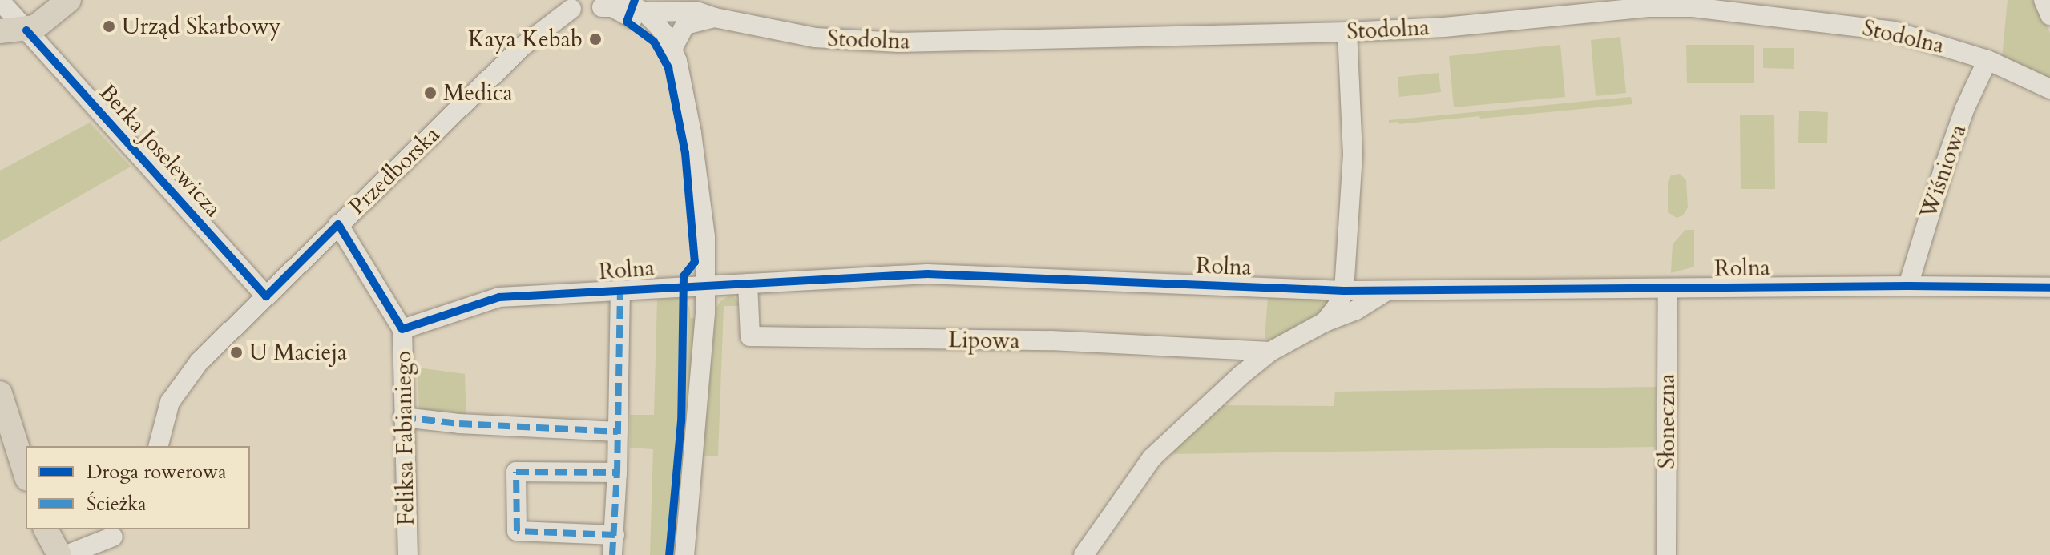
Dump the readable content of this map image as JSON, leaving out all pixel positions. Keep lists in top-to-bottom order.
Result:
{
  "streets": {
    "street": [
      "Stodolna",
      "Berka Joselewicza",
      "Przedborska",
      "Wiśniowa",
      "Rolna",
      "Lipowa",
      "Słoneczna",
      "Feliksa Fabianiego"
    ]
  },
  "crossings": [
    ["Stodolna", "Wiśniowa"],
    ["Berka Joselewicza", "Przedborska"],
    ["Przedborska", "Feliksa Fabianiego"],
    ["Wiśniowa", "Rolna"],
    ["Rolna", "Lipowa"],
    ["Rolna", "Słoneczna"],
    ["Rolna", "Feliksa Fabianiego"]
  ],
  "places": [
    "Urząd Skarbowy",
    "Kaya Kebab",
    "Medica",
    "U Macieja"
  ],
  "legend": ["Droga rowerowa", "Ścieżka"]
}
